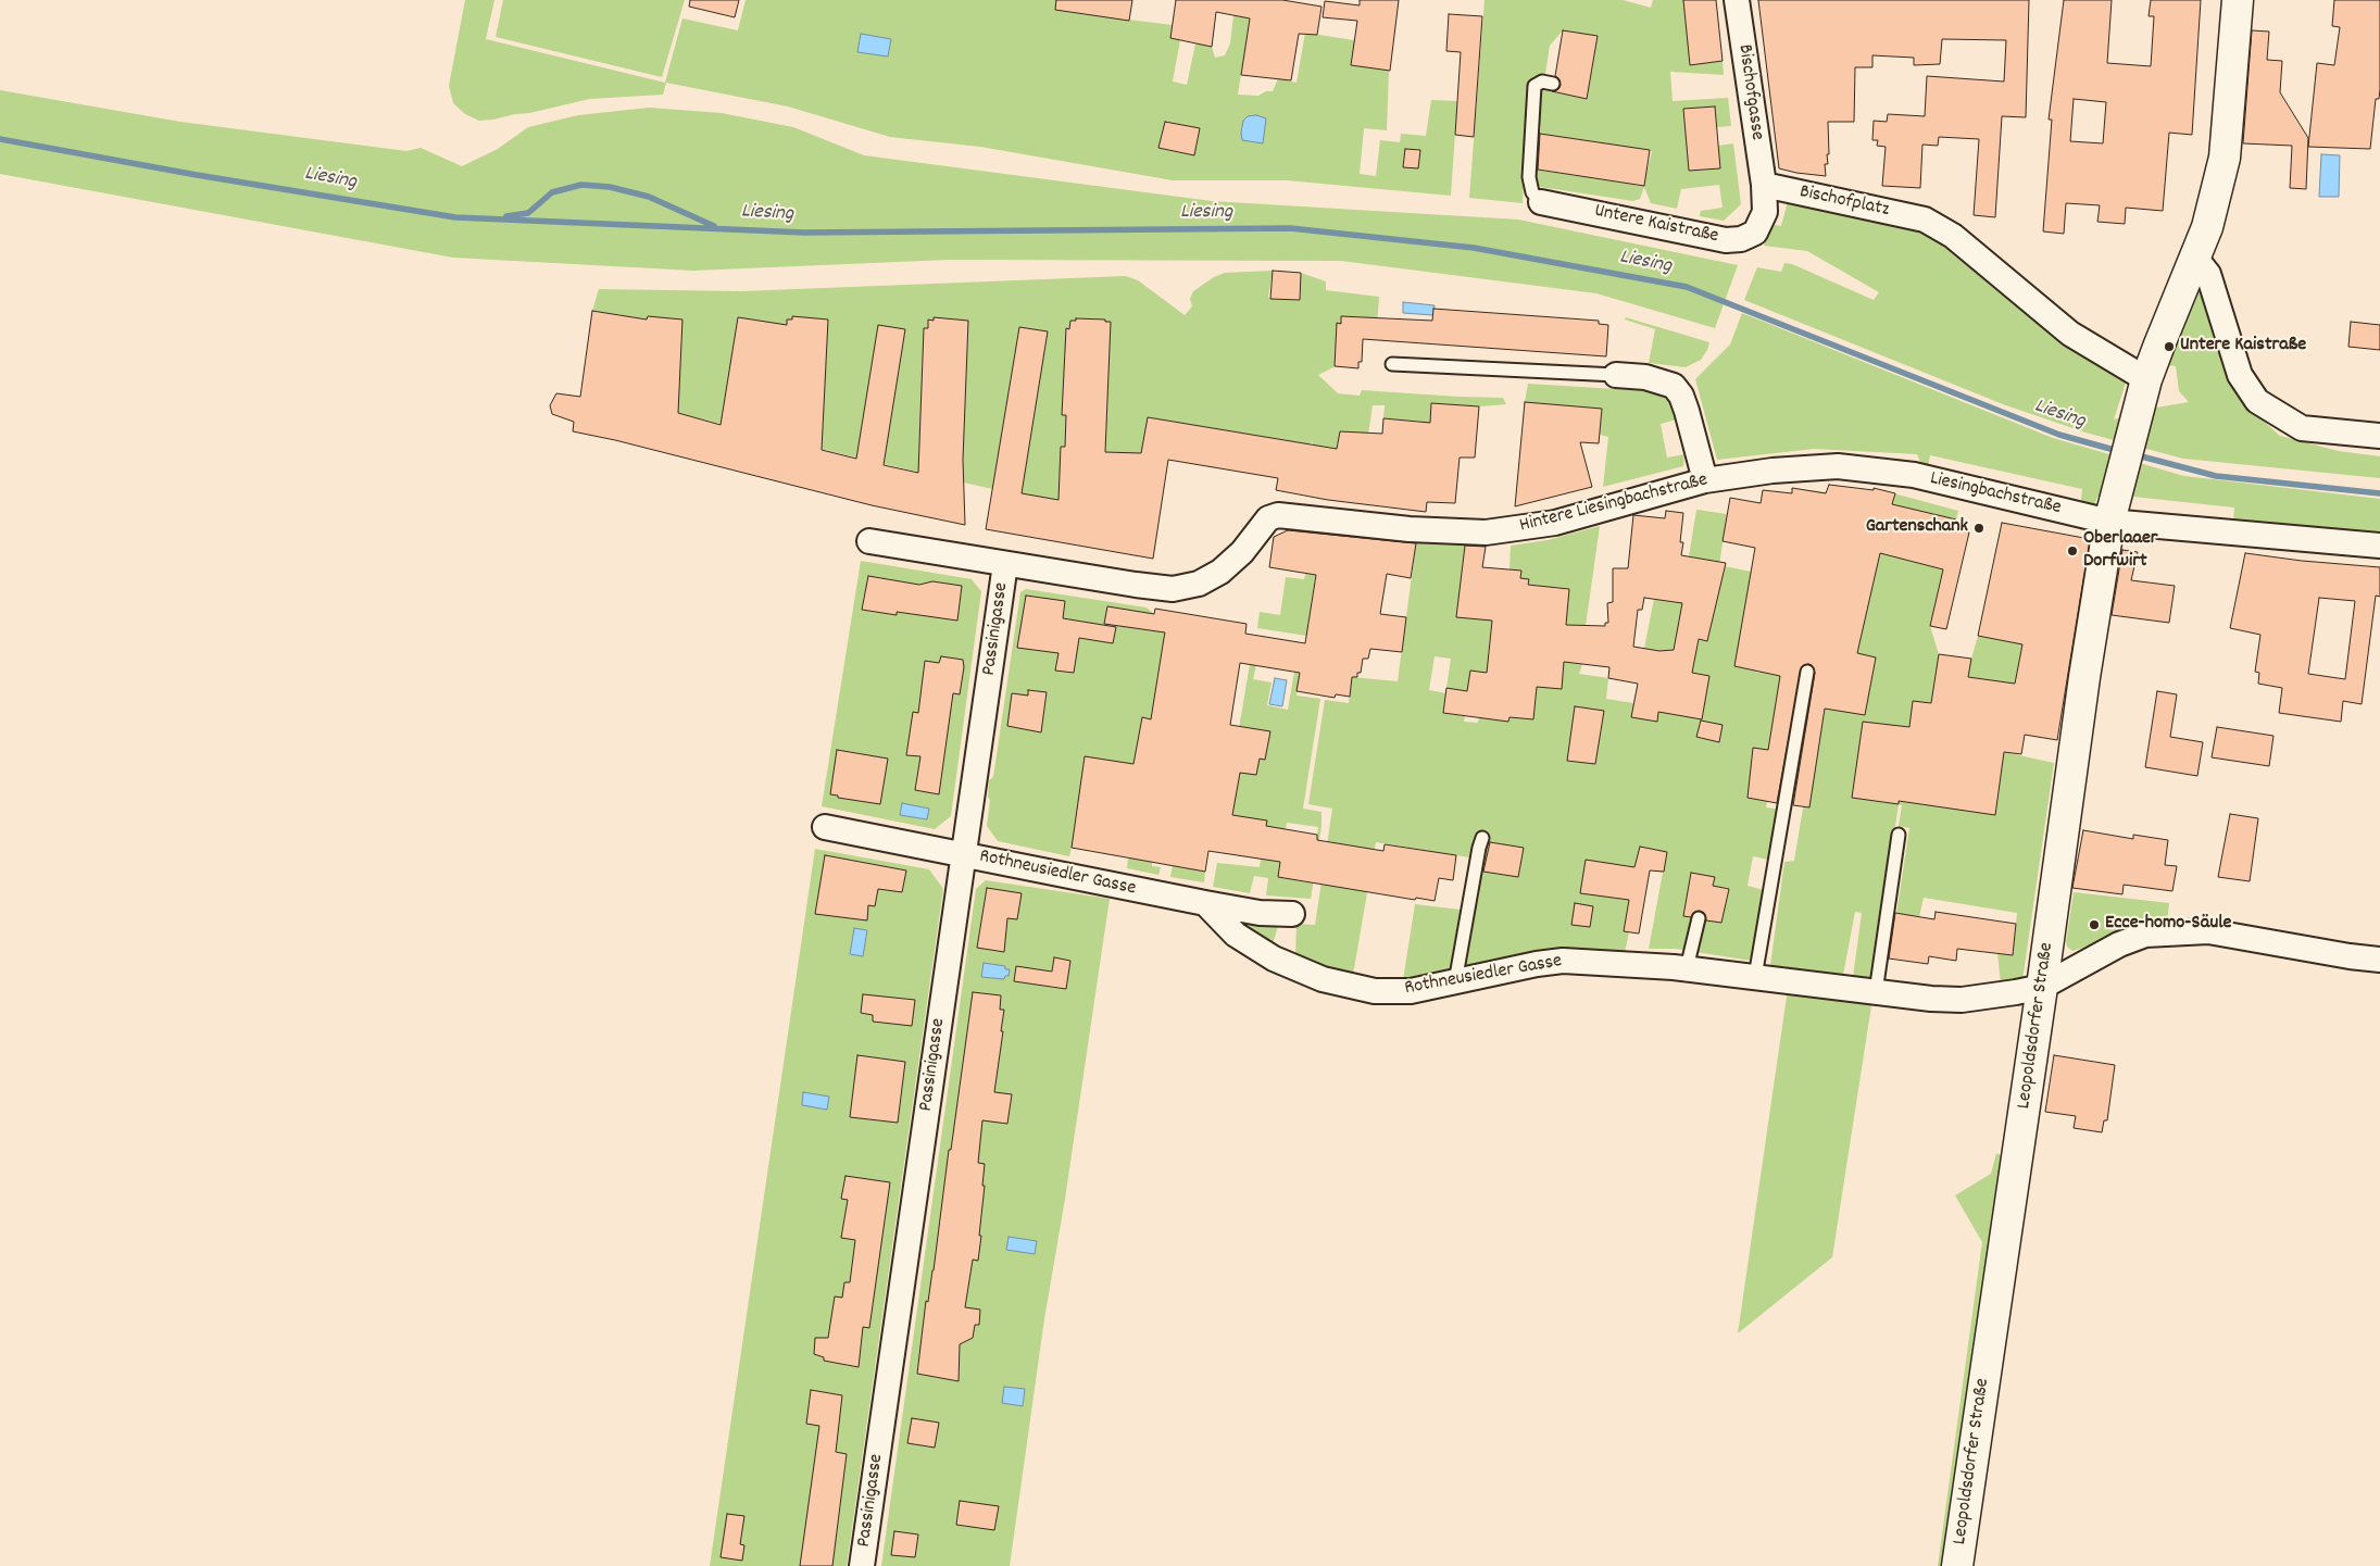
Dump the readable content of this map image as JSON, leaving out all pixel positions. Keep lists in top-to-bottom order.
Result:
{
  "streets": {
    "main road": ["Leopoldsdorfer Straße"],
    "street": [
      "Bischofgasse",
      "Bischofplatz",
      "Untere Kaistraße",
      "Liesingbachstraße",
      "Hintere Liesingbachstraße",
      "Passinigasse",
      "Rothneusiedler Gasse"
    ]
  },
  "crossings": [
    ["Bischofgasse", "Bischofplatz"],
    ["Bischofgasse", "Untere Kaistraße"],
    ["Bischofplatz", "Untere Kaistraße"],
    ["Bischofplatz", "Leopoldsdorfer Straße"],
    ["Liesingbachstraße", "Hintere Liesingbachstraße"],
    ["Liesingbachstraße", "Leopoldsdorfer Straße"],
    ["Hintere Liesingbachstraße", "Passinigasse"],
    ["Passinigasse", "Rothneusiedler Gasse"],
    ["Rothneusiedler Gasse", "Leopoldsdorfer Straße"]
  ],
  "water": ["Liesing"],
  "places": [
    "Untere Kaistraße",
    "Gartenschank",
    "Oberlaaer Dorfwirt",
    "Ecce-homo-Säule"
  ]
}
